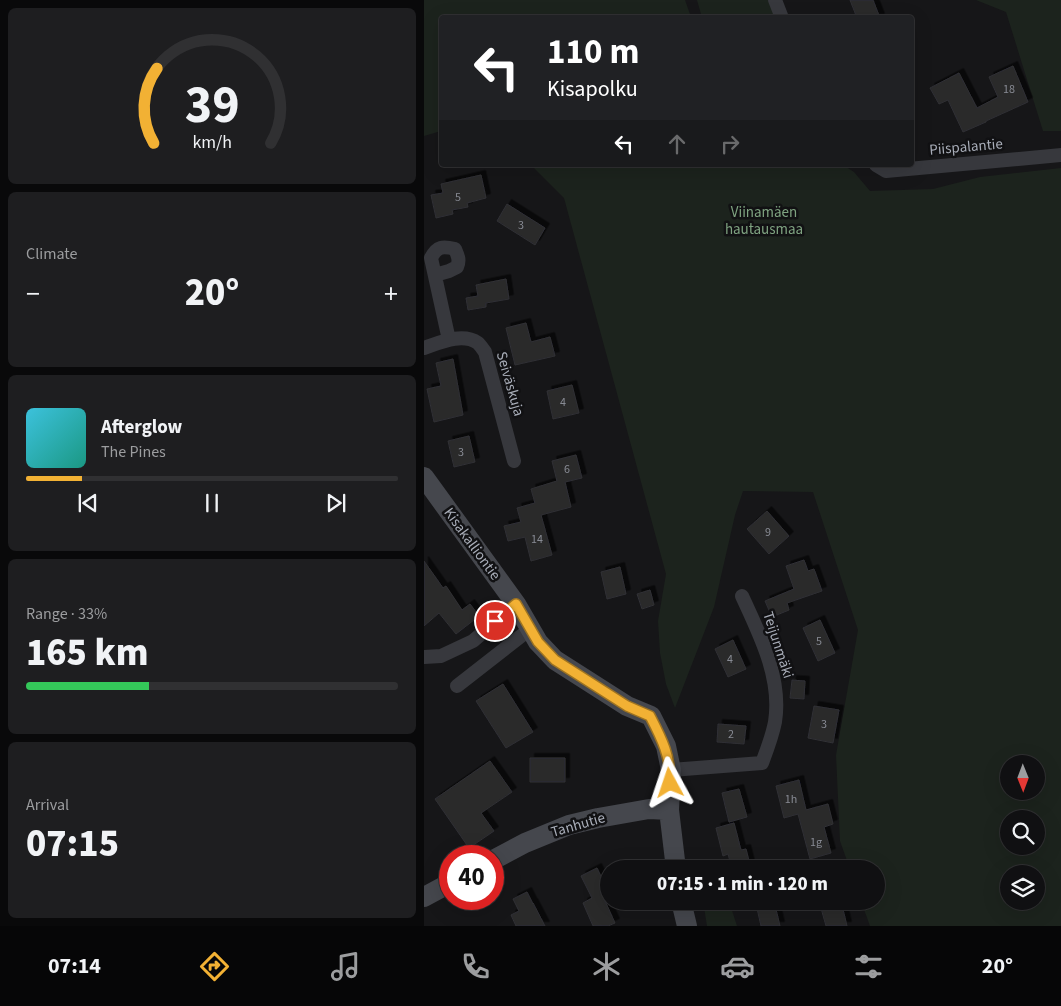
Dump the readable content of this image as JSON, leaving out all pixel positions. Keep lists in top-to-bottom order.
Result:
{
  "streets": {
    "street": [
      "Piispalantie",
      "Seiväskuja",
      "Kisakalliontie",
      "Teijunmäki",
      "Tanhutie"
    ]
  },
  "crossings": [
    ["Kisakalliontie", "Teijunmäki"],
    ["Kisakalliontie", "Tanhutie"]
  ],
  "parks": ["Viinamäen hautausmaa"],
  "house_numbers": [
    "18",
    "5",
    "3",
    "4",
    "3",
    "6",
    "9",
    "14",
    "5",
    "4",
    "3",
    "2",
    "1h",
    "1g"
  ],
  "north": "bottom",
  "page": {
    "turn": ["110 m", "Kisapolku"],
    "tile": [
      "Climate",
      ["Range · 33%", "165 km"],
      ["Arrival", "07:15"]
    ],
    "heat": ["−", "20°", "+"],
    "song": ["Afterglow", "The Pines"],
    "limit": "40",
    "trip": "07:15 · 1 min · 120 m",
    "tabs": ["07:14", "20°"],
    "gauge": ["39", "km/h"]
  }
}
